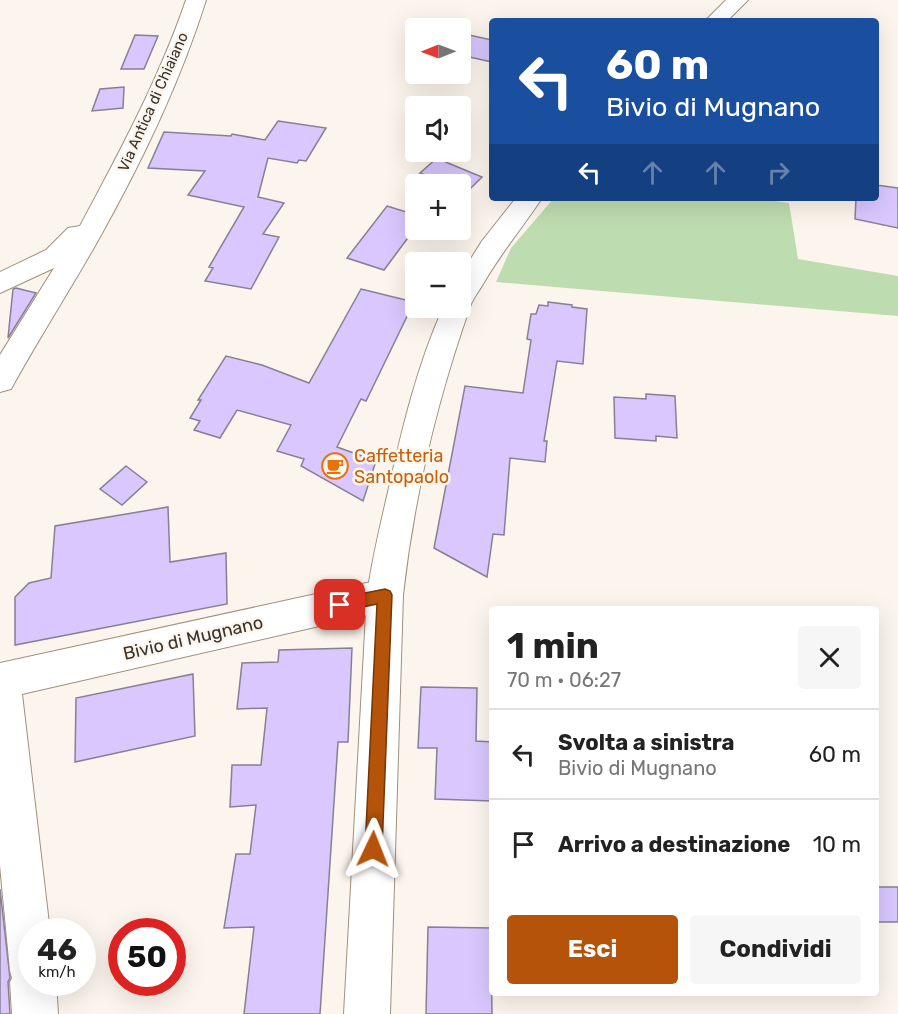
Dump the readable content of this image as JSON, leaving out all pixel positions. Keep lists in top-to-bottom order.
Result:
{
  "streets": {
    "street": ["Via Antica di Chiaiano", "Bivio di Mugnano"]
  },
  "places": {
    "cafe": ["Caffetteria Santopaolo"]
  },
  "north": "left",
  "page": {
    "map_buttons": ["+", "−"],
    "turn": ["60 m", "Bivio di Mugnano"],
    "heading": ["1 min", "70 m · 06:27"],
    "list": [
      {
        "name": "Svolta a sinistra",
        "note": "Bivio di Mugnano",
        "value": "60 m"
      },
      {
        "name": "Arrivo a destinazione",
        "value": "10 m"
      }
    ],
    "buttons": ["Esci", "Condividi"],
    "speed": "46 km/h",
    "limit": "50"
  }
}
